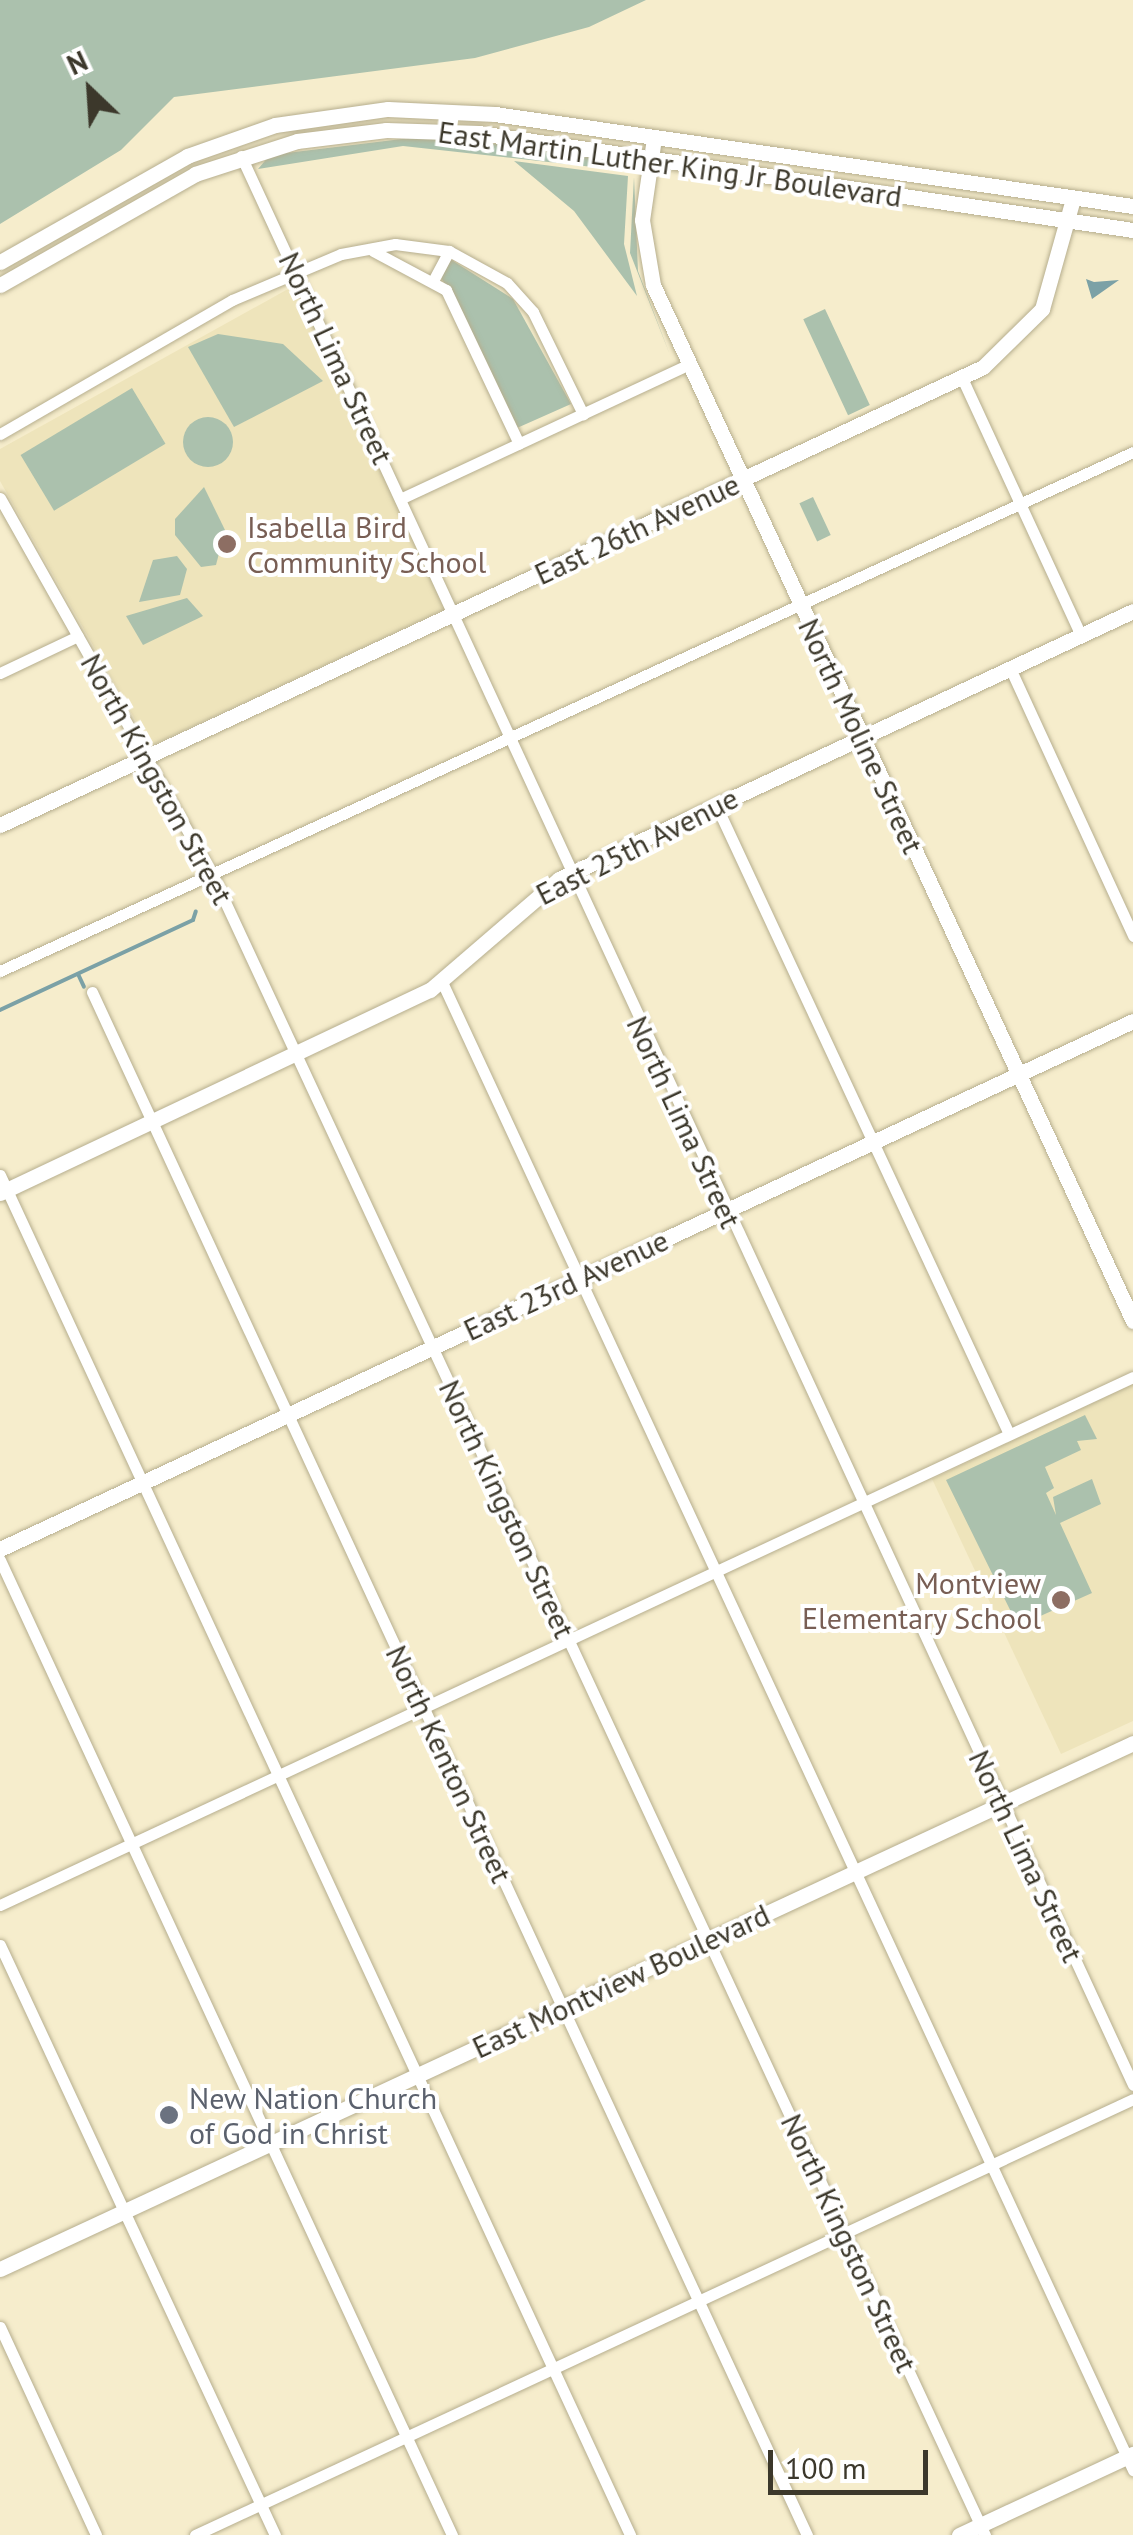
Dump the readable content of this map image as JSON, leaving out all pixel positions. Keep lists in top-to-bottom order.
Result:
{
  "streets": {
    "street": [
      "East Martin Luther King Jr Boulevard",
      "North Lima Street",
      "East 26th Avenue",
      "North Moline Street",
      "North Kingston Street",
      "East 25th Avenue",
      "East 23rd Avenue",
      "North Kenton Street",
      "East Montview Boulevard"
    ]
  },
  "crossings": [
    ["East Martin Luther King Jr Boulevard", "North Lima Street"],
    ["East Martin Luther King Jr Boulevard", "East 26th Avenue"],
    ["East Martin Luther King Jr Boulevard", "North Moline Street"],
    ["North Lima Street", "East 26th Avenue"],
    ["North Lima Street", "East 25th Avenue"],
    ["North Lima Street", "East 23rd Avenue"],
    ["North Lima Street", "East Montview Boulevard"],
    ["East 26th Avenue", "North Moline Street"],
    ["East 26th Avenue", "North Kingston Street"],
    ["North Moline Street", "East 25th Avenue"],
    ["North Moline Street", "East 23rd Avenue"],
    ["North Kingston Street", "East 25th Avenue"],
    ["North Kingston Street", "East 23rd Avenue"],
    ["North Kingston Street", "East Montview Boulevard"],
    ["East 25th Avenue", "North Kenton Street"],
    ["East 23rd Avenue", "North Kenton Street"],
    ["North Kenton Street", "East Montview Boulevard"]
  ],
  "places": ["Isabella Bird Community School", "Montview Elementary School", "New Nation Church of God in Christ"],
  "scale_bar": "100 m",
  "north": "top left"
}
